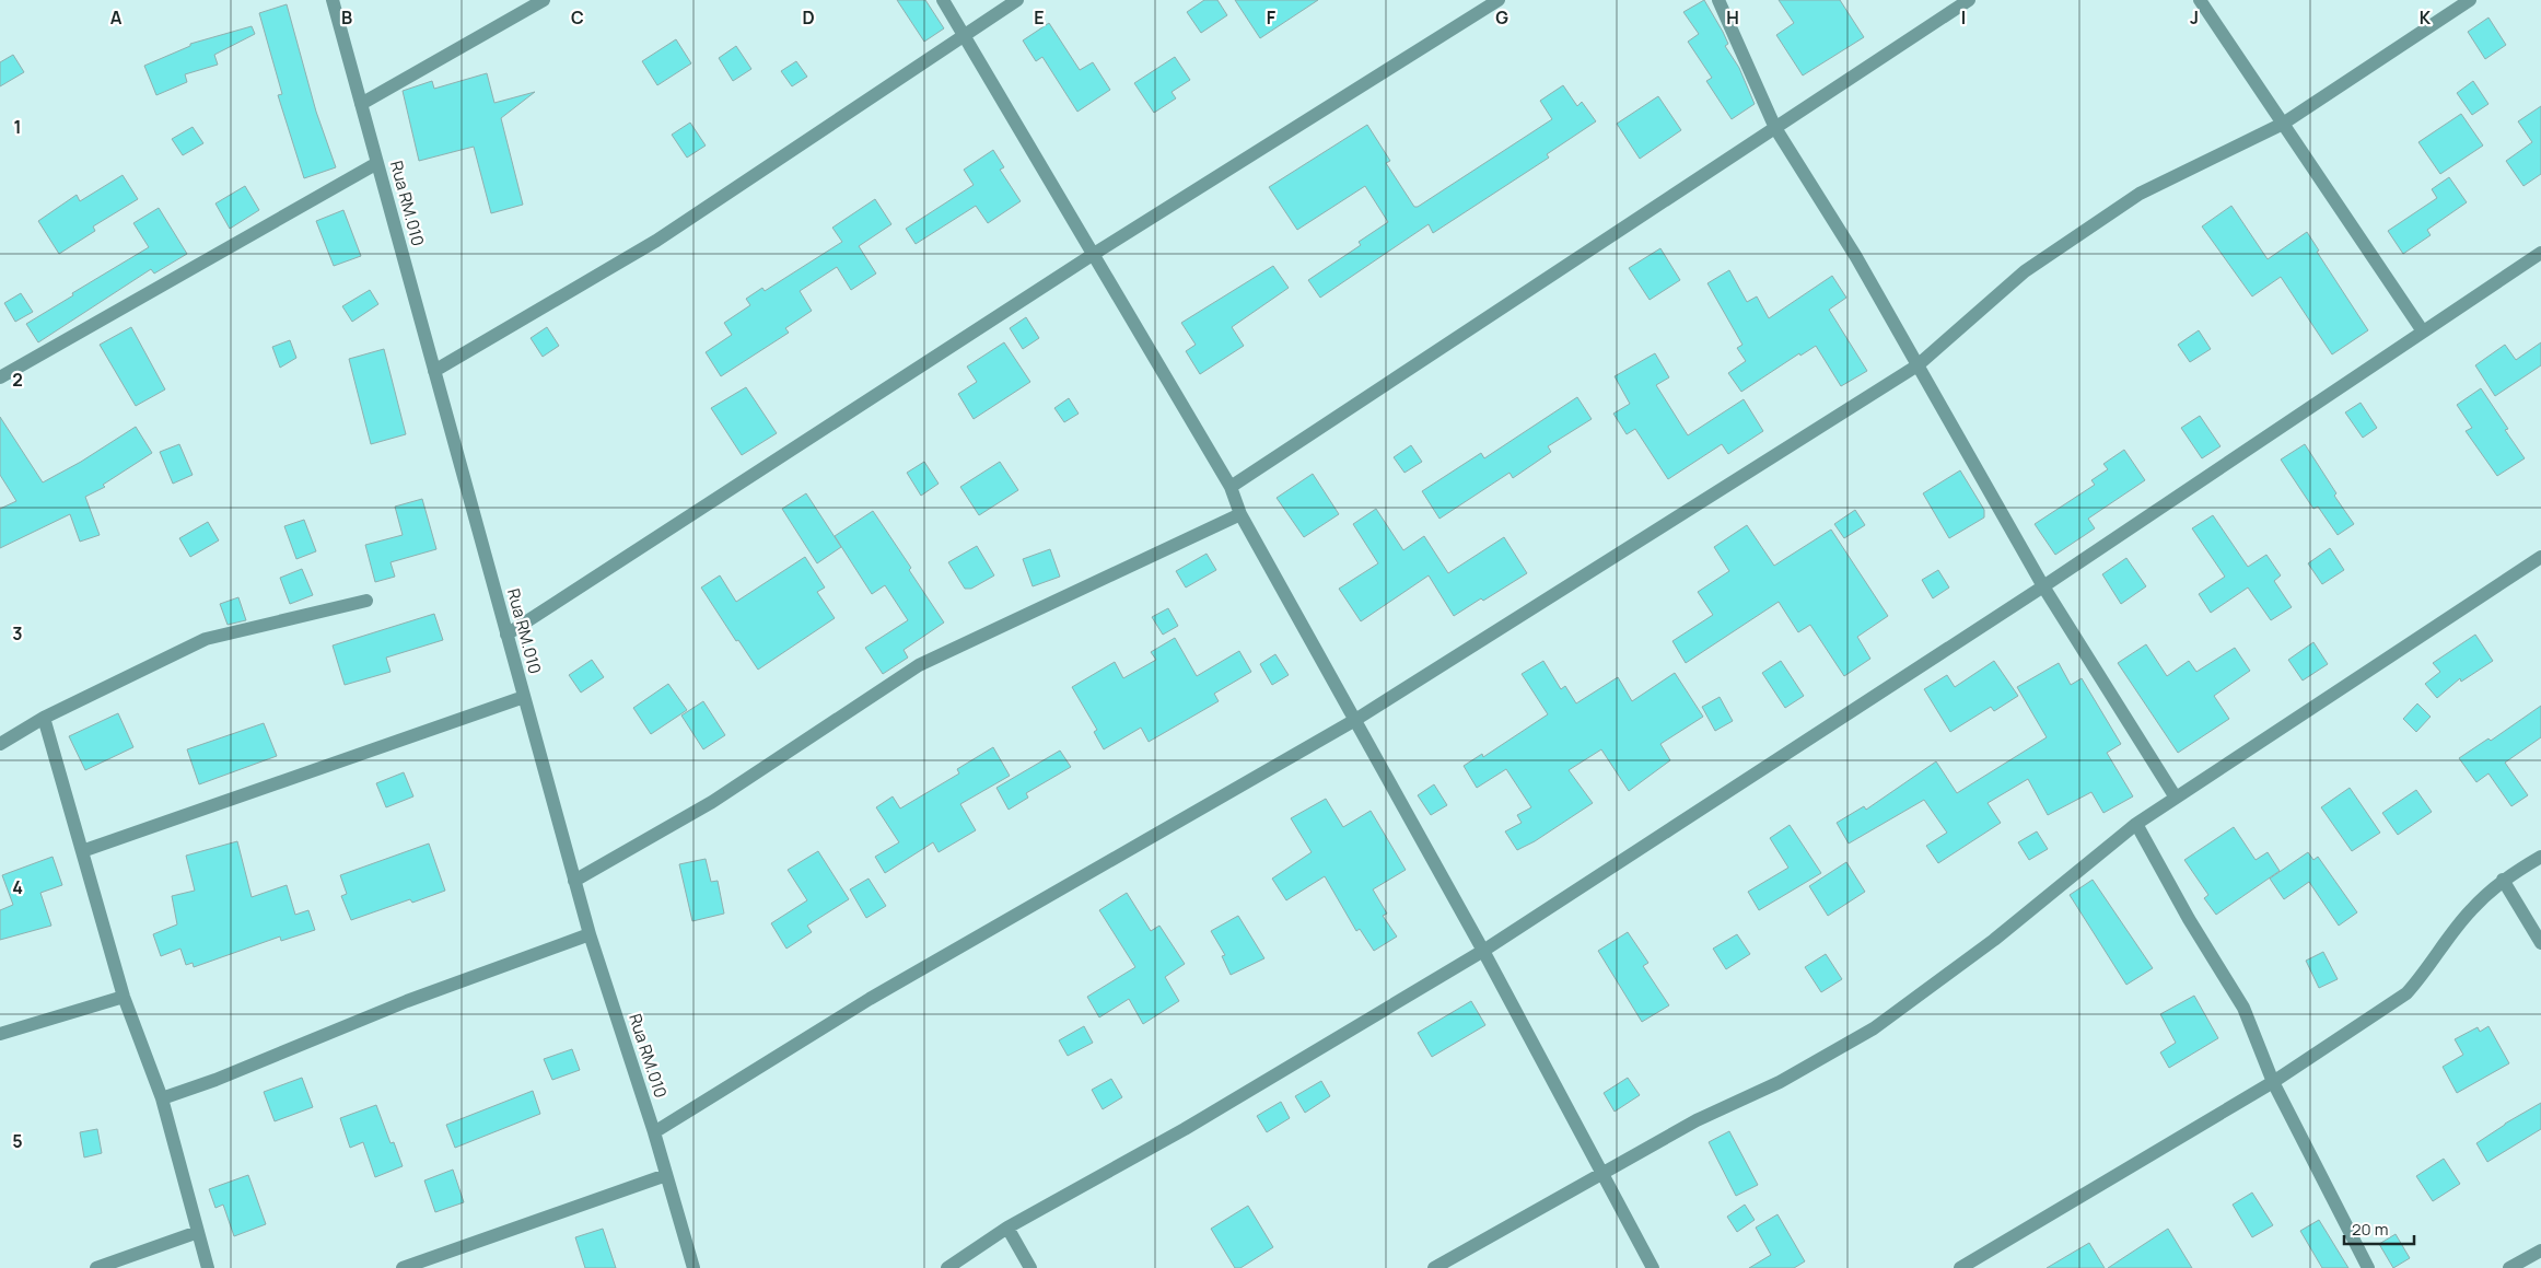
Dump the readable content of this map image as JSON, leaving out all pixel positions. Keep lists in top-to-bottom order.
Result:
{
  "streets": {
    "street": ["Rua RM.010"]
  },
  "scale_bar": "20 m",
  "grid": {
    "columns": [
      "A",
      "B",
      "C",
      "D",
      "E",
      "F",
      "G",
      "H",
      "I",
      "J",
      "K"
    ],
    "rows": [
      "1",
      "2",
      "3",
      "4",
      "5"
    ]
  }
}
